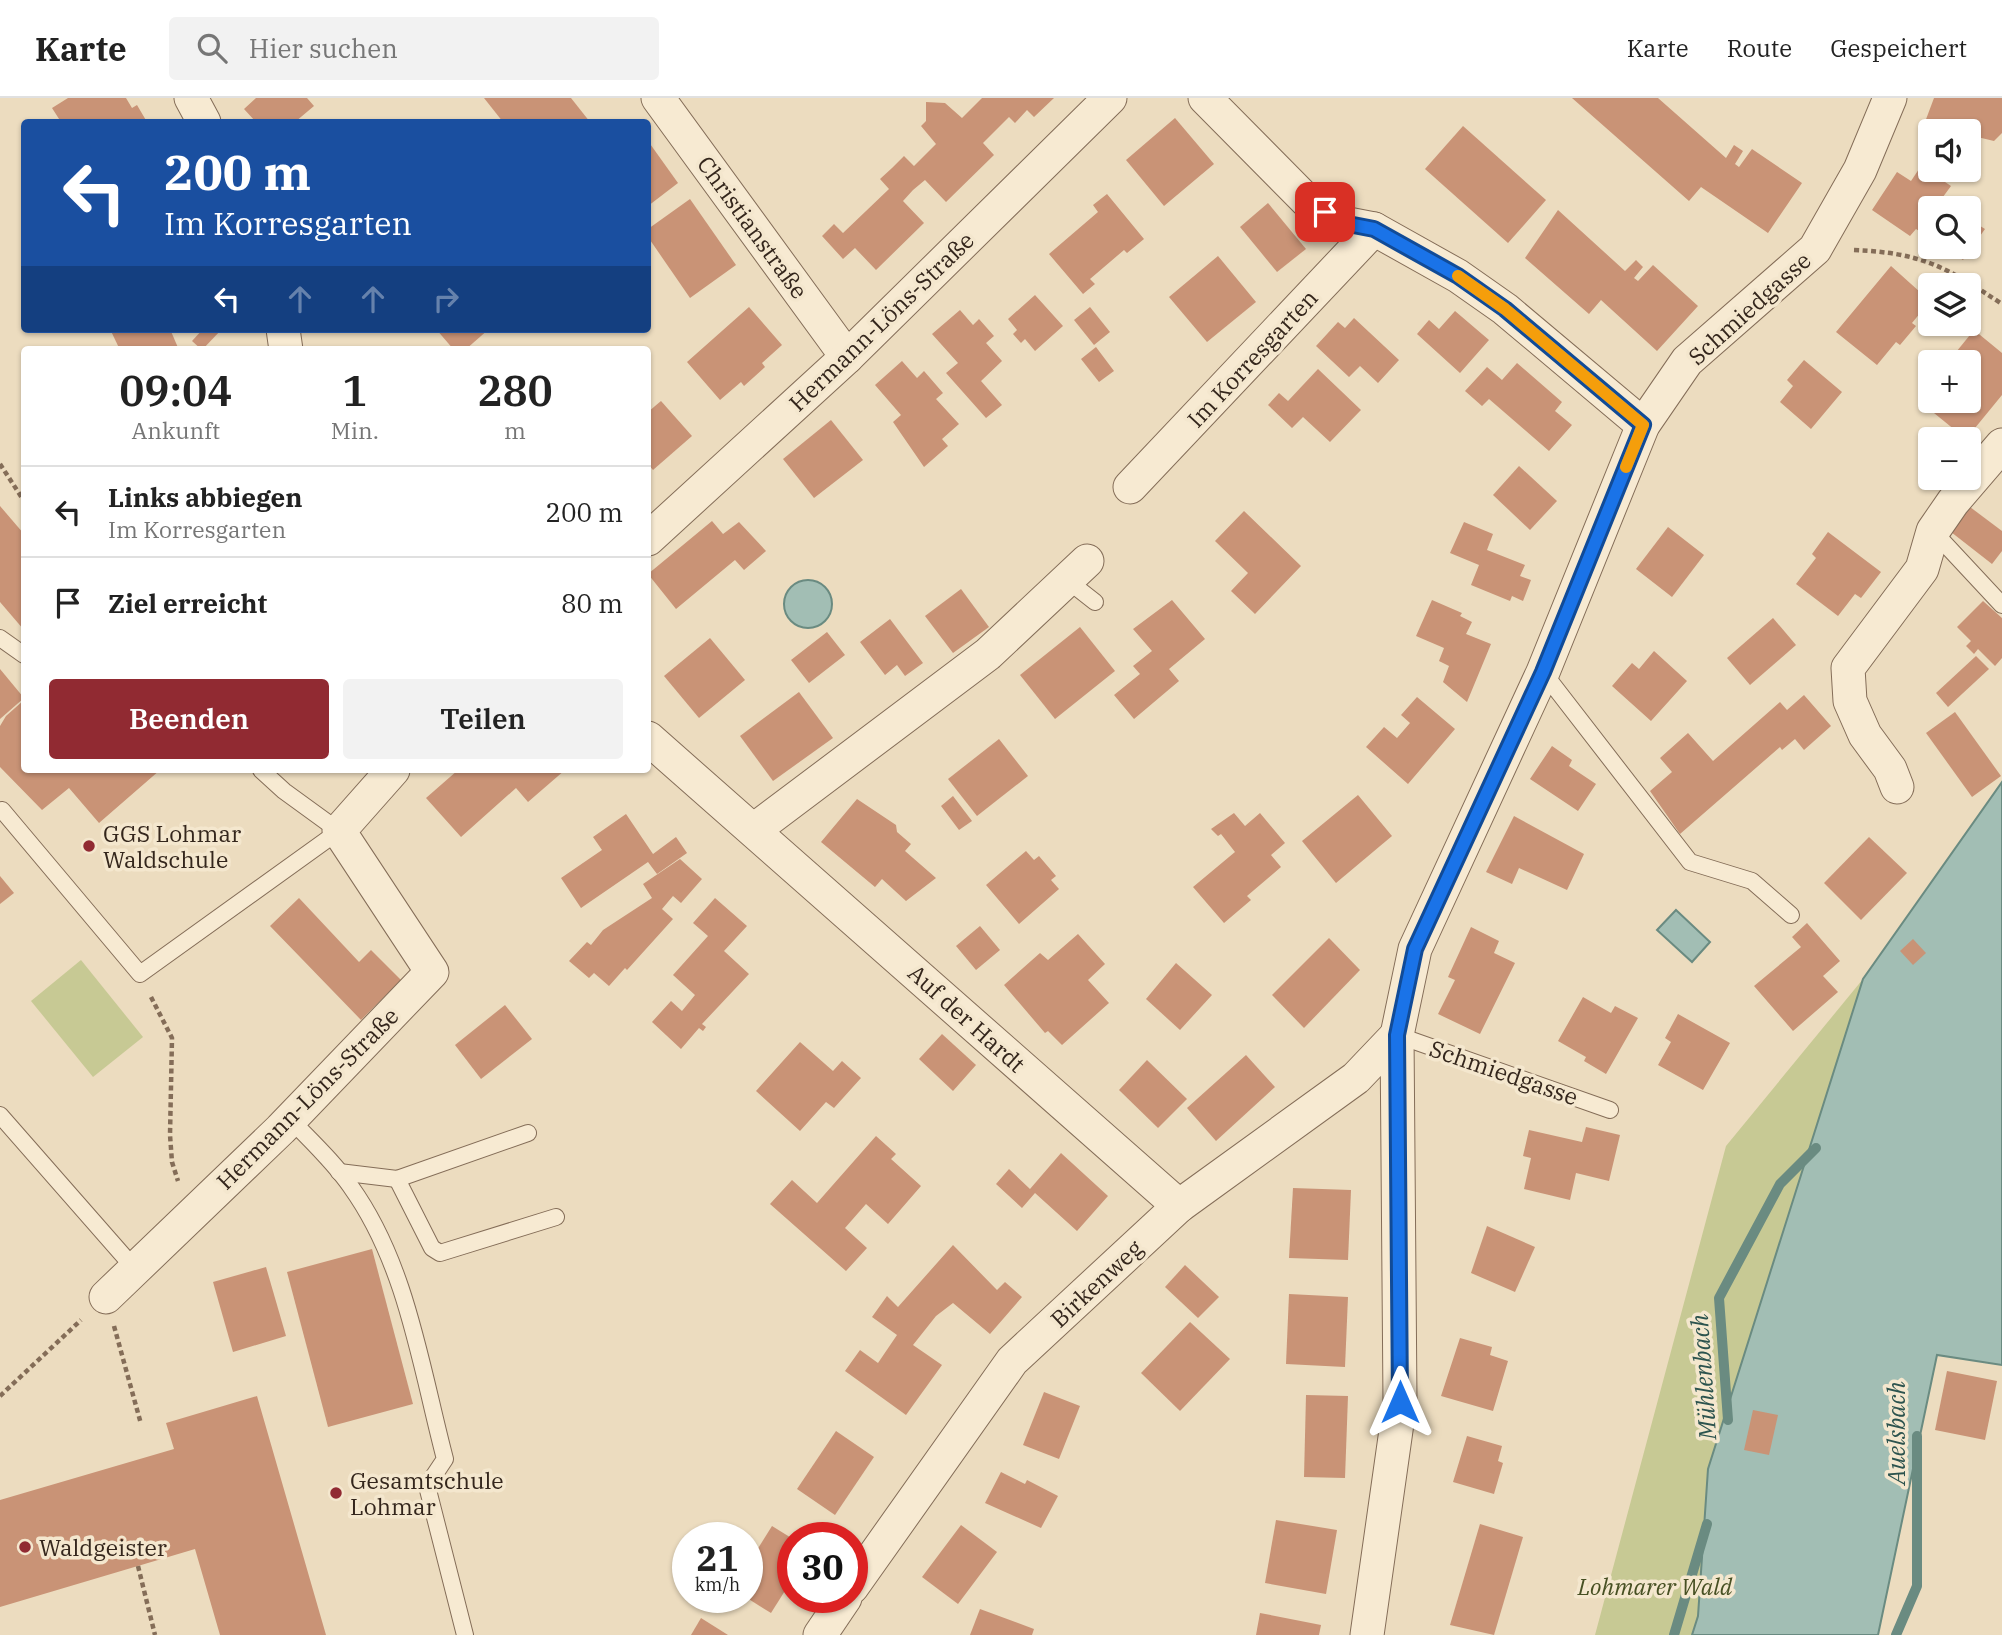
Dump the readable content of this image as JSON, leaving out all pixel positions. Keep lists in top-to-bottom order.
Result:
{
  "streets": {
    "street": [
      "Christianstraße",
      "Schmiedgasse",
      "Hermann-Löns-Straße",
      "Im Korresgarten",
      "Auf der Hardt",
      "Birkenweg"
    ]
  },
  "crossings": [
    ["Christianstraße", "Hermann-Löns-Straße"],
    ["Schmiedgasse", "Birkenweg"],
    ["Auf der Hardt", "Birkenweg"]
  ],
  "water": ["Mühlenbach", "Auelsbach"],
  "parks": ["Lohmarer Wald"],
  "places": ["GGS Lohmar Waldschule", "Gesamtschule Lohmar", "Waldgeister"],
  "page": {
    "header": "Karte",
    "search": "Hier suchen",
    "nav": ["Karte", "Route", "Gespeichert"],
    "map_buttons": ["+", "−"],
    "turn": ["200 m", "Im Korresgarten"],
    "eta": [
      "09:04",
      "Ankunft",
      "1",
      "Min.",
      "280",
      "m"
    ],
    "list": [
      {
        "name": "Links abbiegen",
        "note": "Im Korresgarten",
        "value": "200 m"
      },
      {
        "name": "Ziel erreicht",
        "value": "80 m"
      }
    ],
    "buttons": ["Beenden", "Teilen"],
    "speed": "21 km/h",
    "limit": "30"
  }
}
